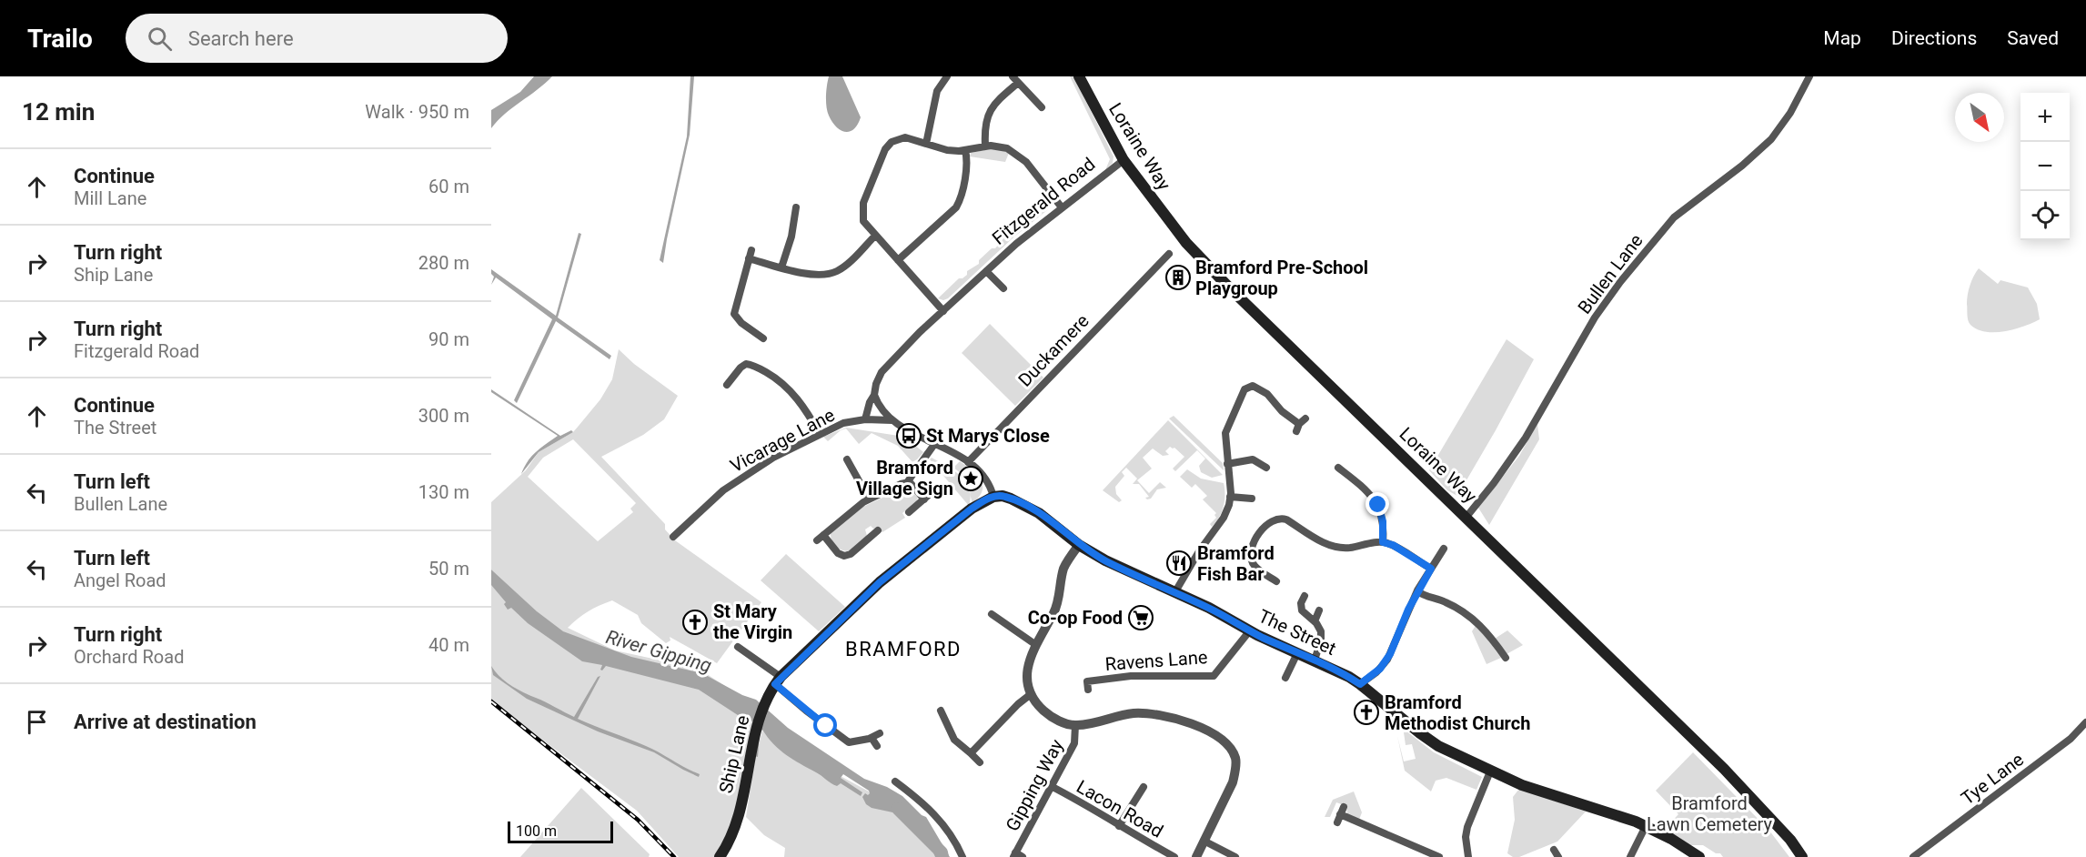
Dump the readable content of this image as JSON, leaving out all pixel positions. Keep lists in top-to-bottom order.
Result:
{
  "streets": {
    "main road": ["Loraine Way", "The Street", "Ship Lane"],
    "street": [
      "Fitzgerald Road",
      "Bullen Lane",
      "Duckamere",
      "Vicarage Lane",
      "Ravens Lane",
      "Tye Lane",
      "Gipping Way",
      "Lacon Road"
    ]
  },
  "crossings": [
    ["Loraine Way", "Fitzgerald Road"],
    ["Loraine Way", "Bullen Lane"],
    ["Fitzgerald Road", "Vicarage Lane"],
    ["The Street", "Ravens Lane"],
    ["Gipping Way", "Lacon Road"]
  ],
  "districts": ["BRAMFORD"],
  "water": ["River Gipping"],
  "parks": ["Bramford Lawn Cemetery"],
  "places": {
    "building": ["Bramford Pre-School Playgroup"],
    "bus stop": ["St Marys Close"],
    "place": ["Bramford Village Sign"],
    "restaurant": ["Bramford Fish Bar"],
    "supermarket": ["Co-op Food"],
    "church": ["St Mary the Virgin", "Bramford Methodist Church"]
  },
  "scale_bar": "100 m",
  "north": "bottom right",
  "page": {
    "header": "Trailo",
    "search": "Search here",
    "nav": ["Map", "Directions", "Saved"],
    "heading": ["12 min", "Walk · 950 m"],
    "map_buttons": ["+", "−"],
    "list": [
      ["Continue", "Mill Lane", "60 m"],
      ["Turn right", "Ship Lane", "280 m"],
      ["Turn right", "Fitzgerald Road", "90 m"],
      ["Continue", "The Street", "300 m"],
      ["Turn left", "Bullen Lane", "130 m"],
      ["Turn left", "Angel Road", "50 m"],
      ["Turn right", "Orchard Road", "40 m"],
      "Arrive at destination"
    ],
    "scale": "100 m"
  }
}
